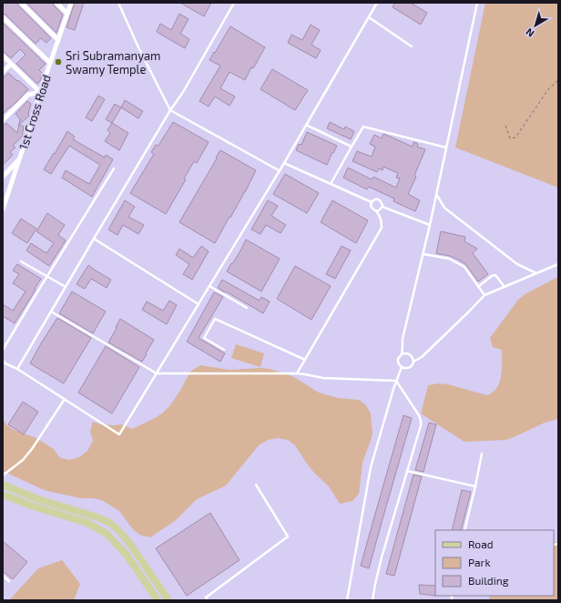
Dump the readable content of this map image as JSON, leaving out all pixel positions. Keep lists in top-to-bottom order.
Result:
{
  "streets": {
    "street": ["1st Cross Road"]
  },
  "places": ["Sri Subramanyam Swamy Temple"],
  "legend": ["Road", "Park", "Building"],
  "north": "bottom left"
}
